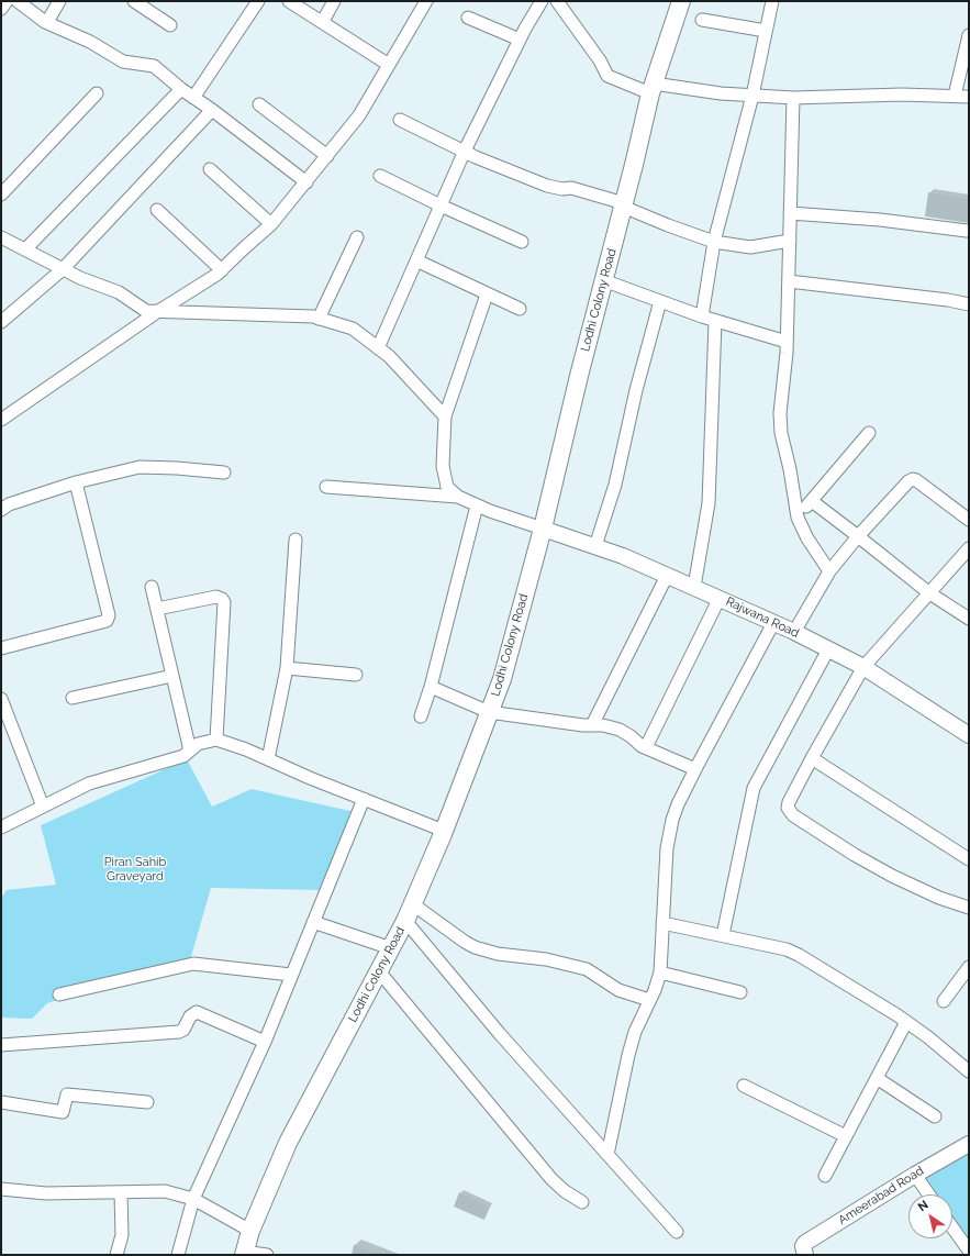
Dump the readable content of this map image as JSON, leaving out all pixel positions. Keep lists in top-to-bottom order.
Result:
{
  "streets": {
    "main road": ["Lodhi Colony Road"],
    "street": ["Rajwana Road", "Ameerabad Road"]
  },
  "crossings": [
    ["Lodhi Colony Road", "Rajwana Road"]
  ],
  "parks": ["Piran Sahib Graveyard"],
  "north": "top left"
}
